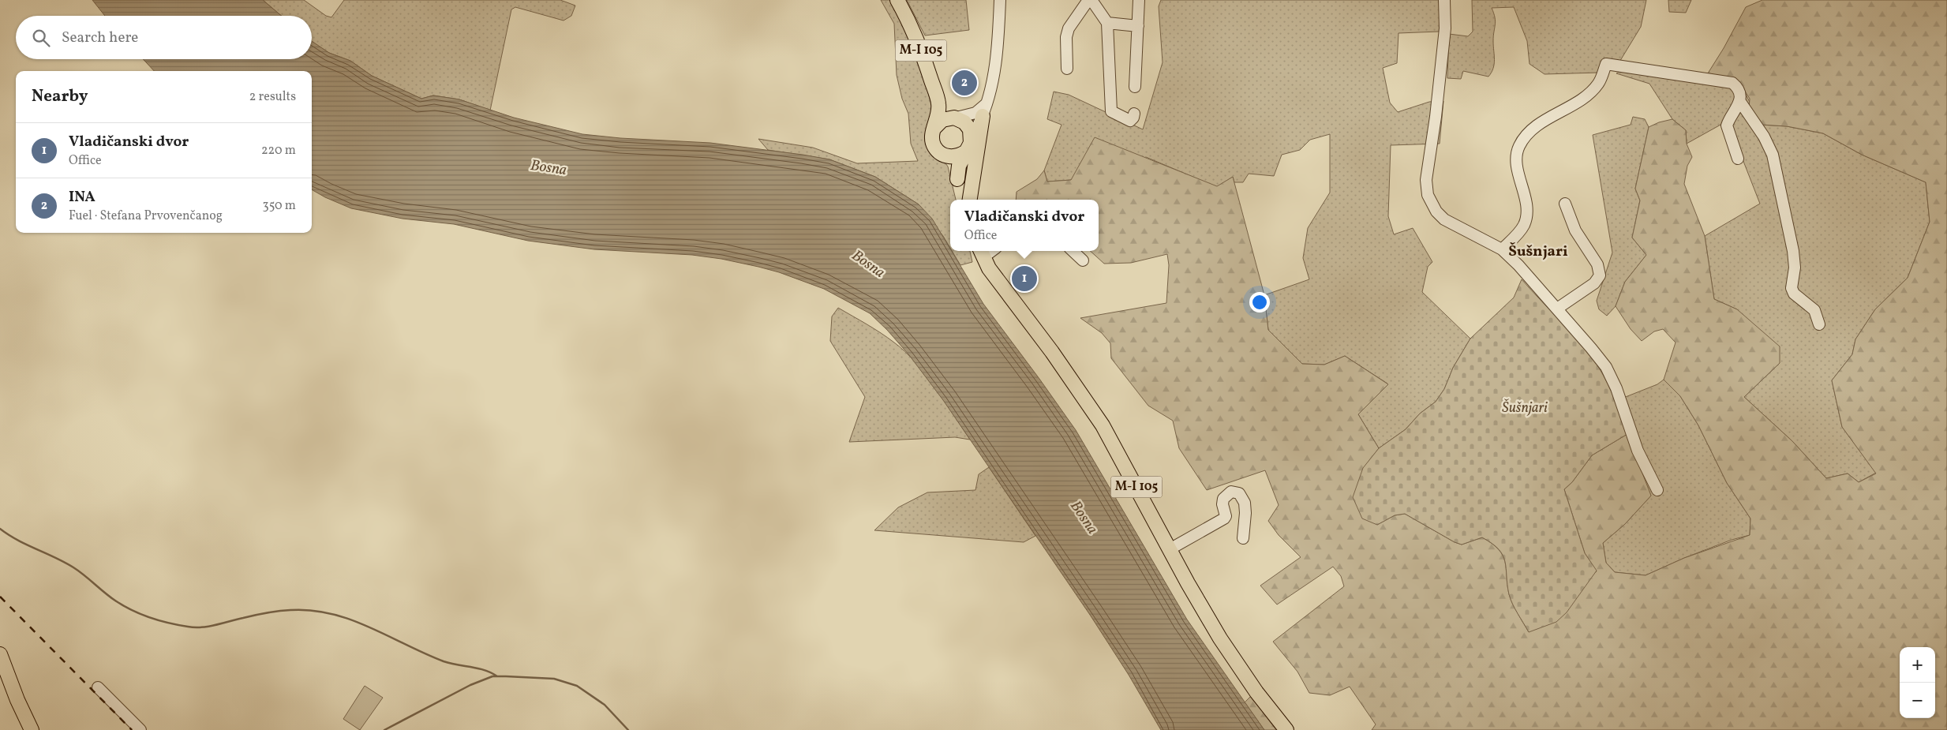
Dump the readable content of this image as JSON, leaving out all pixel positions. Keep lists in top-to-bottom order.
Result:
{
  "streets": {
    "main road": ["M-I 105"]
  },
  "districts": ["Šušnjari"],
  "water": ["Bosna"],
  "parks": ["Šušnjari"],
  "page": {
    "search": "Search here",
    "pins": ["2", "1"],
    "heading": ["Nearby", "2 results"],
    "list": [
      {
        "mark": "1",
        "name": "Vladičanski dvor",
        "note": "Office",
        "value": "220 m"
      },
      {
        "mark": "2",
        "name": "INA",
        "note": "Fuel · Stefana Prvovenčanog",
        "value": "350 m"
      }
    ],
    "popup": ["Vladičanski dvor", "Office"],
    "map_buttons": ["+", "−"]
  }
}
